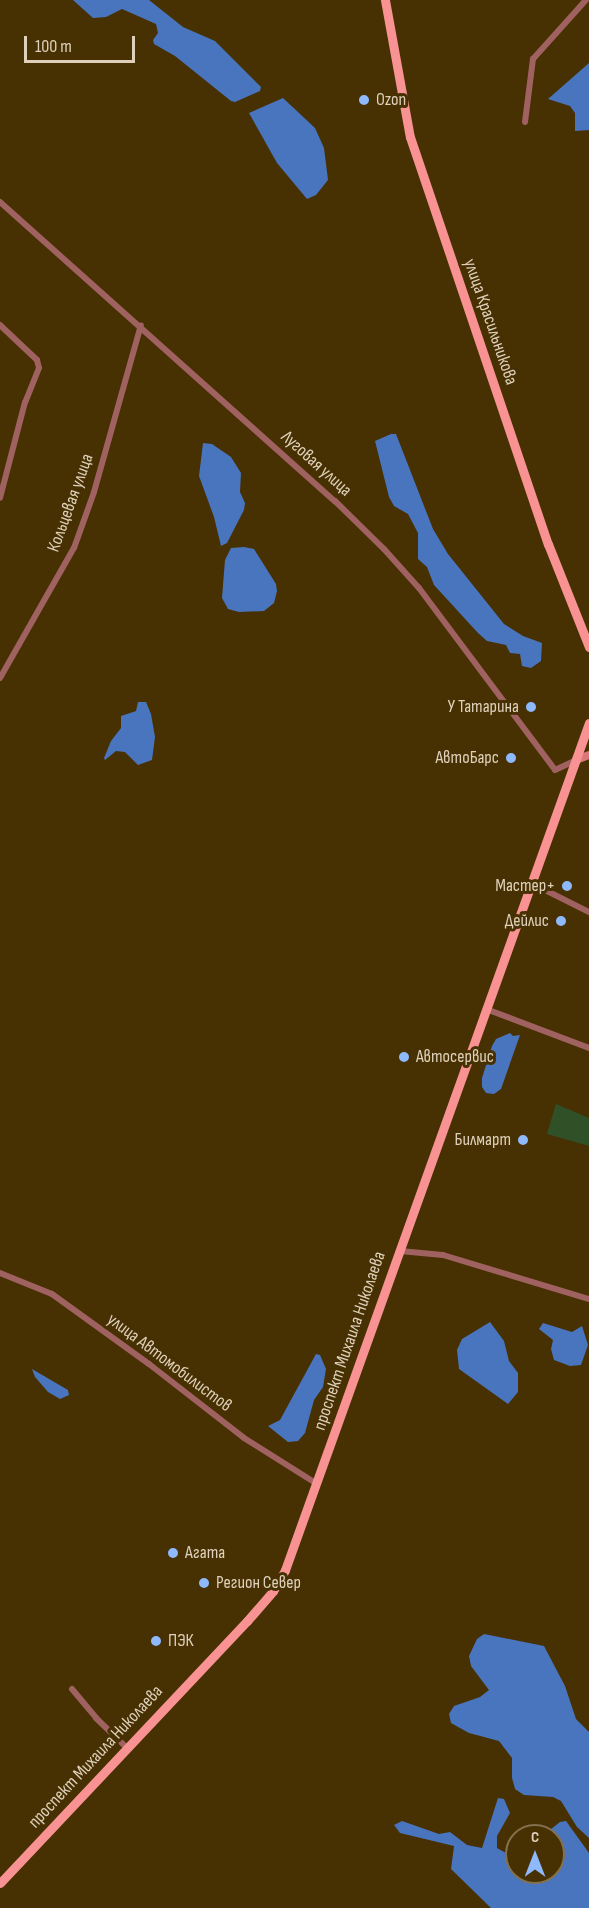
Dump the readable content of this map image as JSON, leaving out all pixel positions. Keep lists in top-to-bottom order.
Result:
{
  "streets": {
    "main road": ["улица Красильникова", "проспект Михаила Николаева"],
    "street": ["Луговая улица", "Кольцевая улица", "улица Автомобилистов"]
  },
  "crossings": [
    ["Луговая улица", "Кольцевая улица"],
    ["Луговая улица", "проспект Михаила Николаева"],
    ["проспект Михаила Николаева", "улица Автомобилистов"]
  ],
  "places": [
    "Ozon",
    "У Татарина",
    "АвтоБарс",
    "Мастер+",
    "Дейлис",
    "Автосервис",
    "Билмарт",
    "Агата",
    "Регион Север",
    "ПЭК"
  ],
  "scale_bar": "100 m",
  "north": "top"
}
